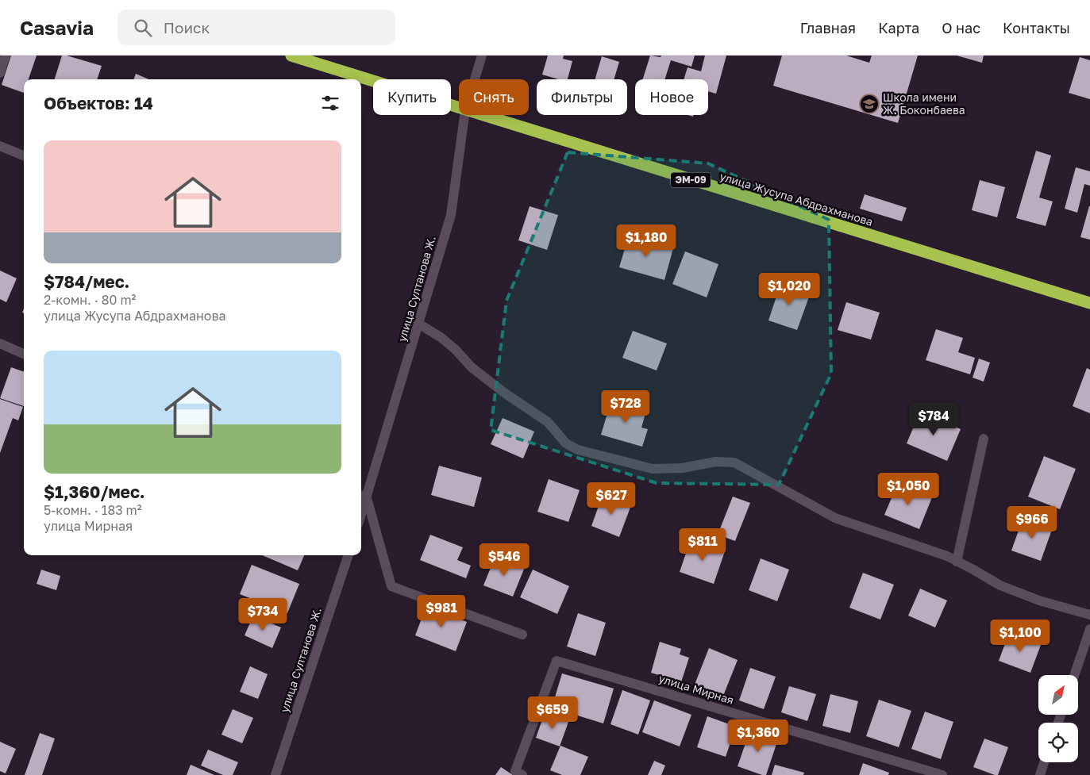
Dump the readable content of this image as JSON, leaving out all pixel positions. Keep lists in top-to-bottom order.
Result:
{
  "streets": {
    "highway": ["ЭМ-09", "улица Жусупа Абдрахманова"],
    "street": ["улица Султанова Ж.", "улица Мирная"]
  },
  "places": {
    "school or university": ["Школа имени Ж. Боконбаева"]
  },
  "north": "top right",
  "page": {
    "header": "Casavia",
    "search": "Поиск",
    "nav": [
      "Главная",
      "Карта",
      "О нас",
      "Контакты"
    ],
    "chip": [
      "Купить",
      "Снять",
      "Фильтры",
      "Новое"
    ],
    "heading": "Объектов: 14",
    "list": [
      {
        "name": "$784/мес.",
        "note": "2-комн. · 80 m² · улица Жусупа Абдрахманова"
      },
      {
        "name": "$1,360/мес.",
        "note": "5-комн. · 183 m² · улица Мирная"
      }
    ],
    "price": [
      "$1,180",
      "$1,020",
      "$728",
      "$784",
      "$1,050",
      "$627",
      "$966",
      "$811",
      "$546",
      "$981",
      "$734",
      "$1,100",
      "$659",
      "$1,360"
    ]
  }
}
